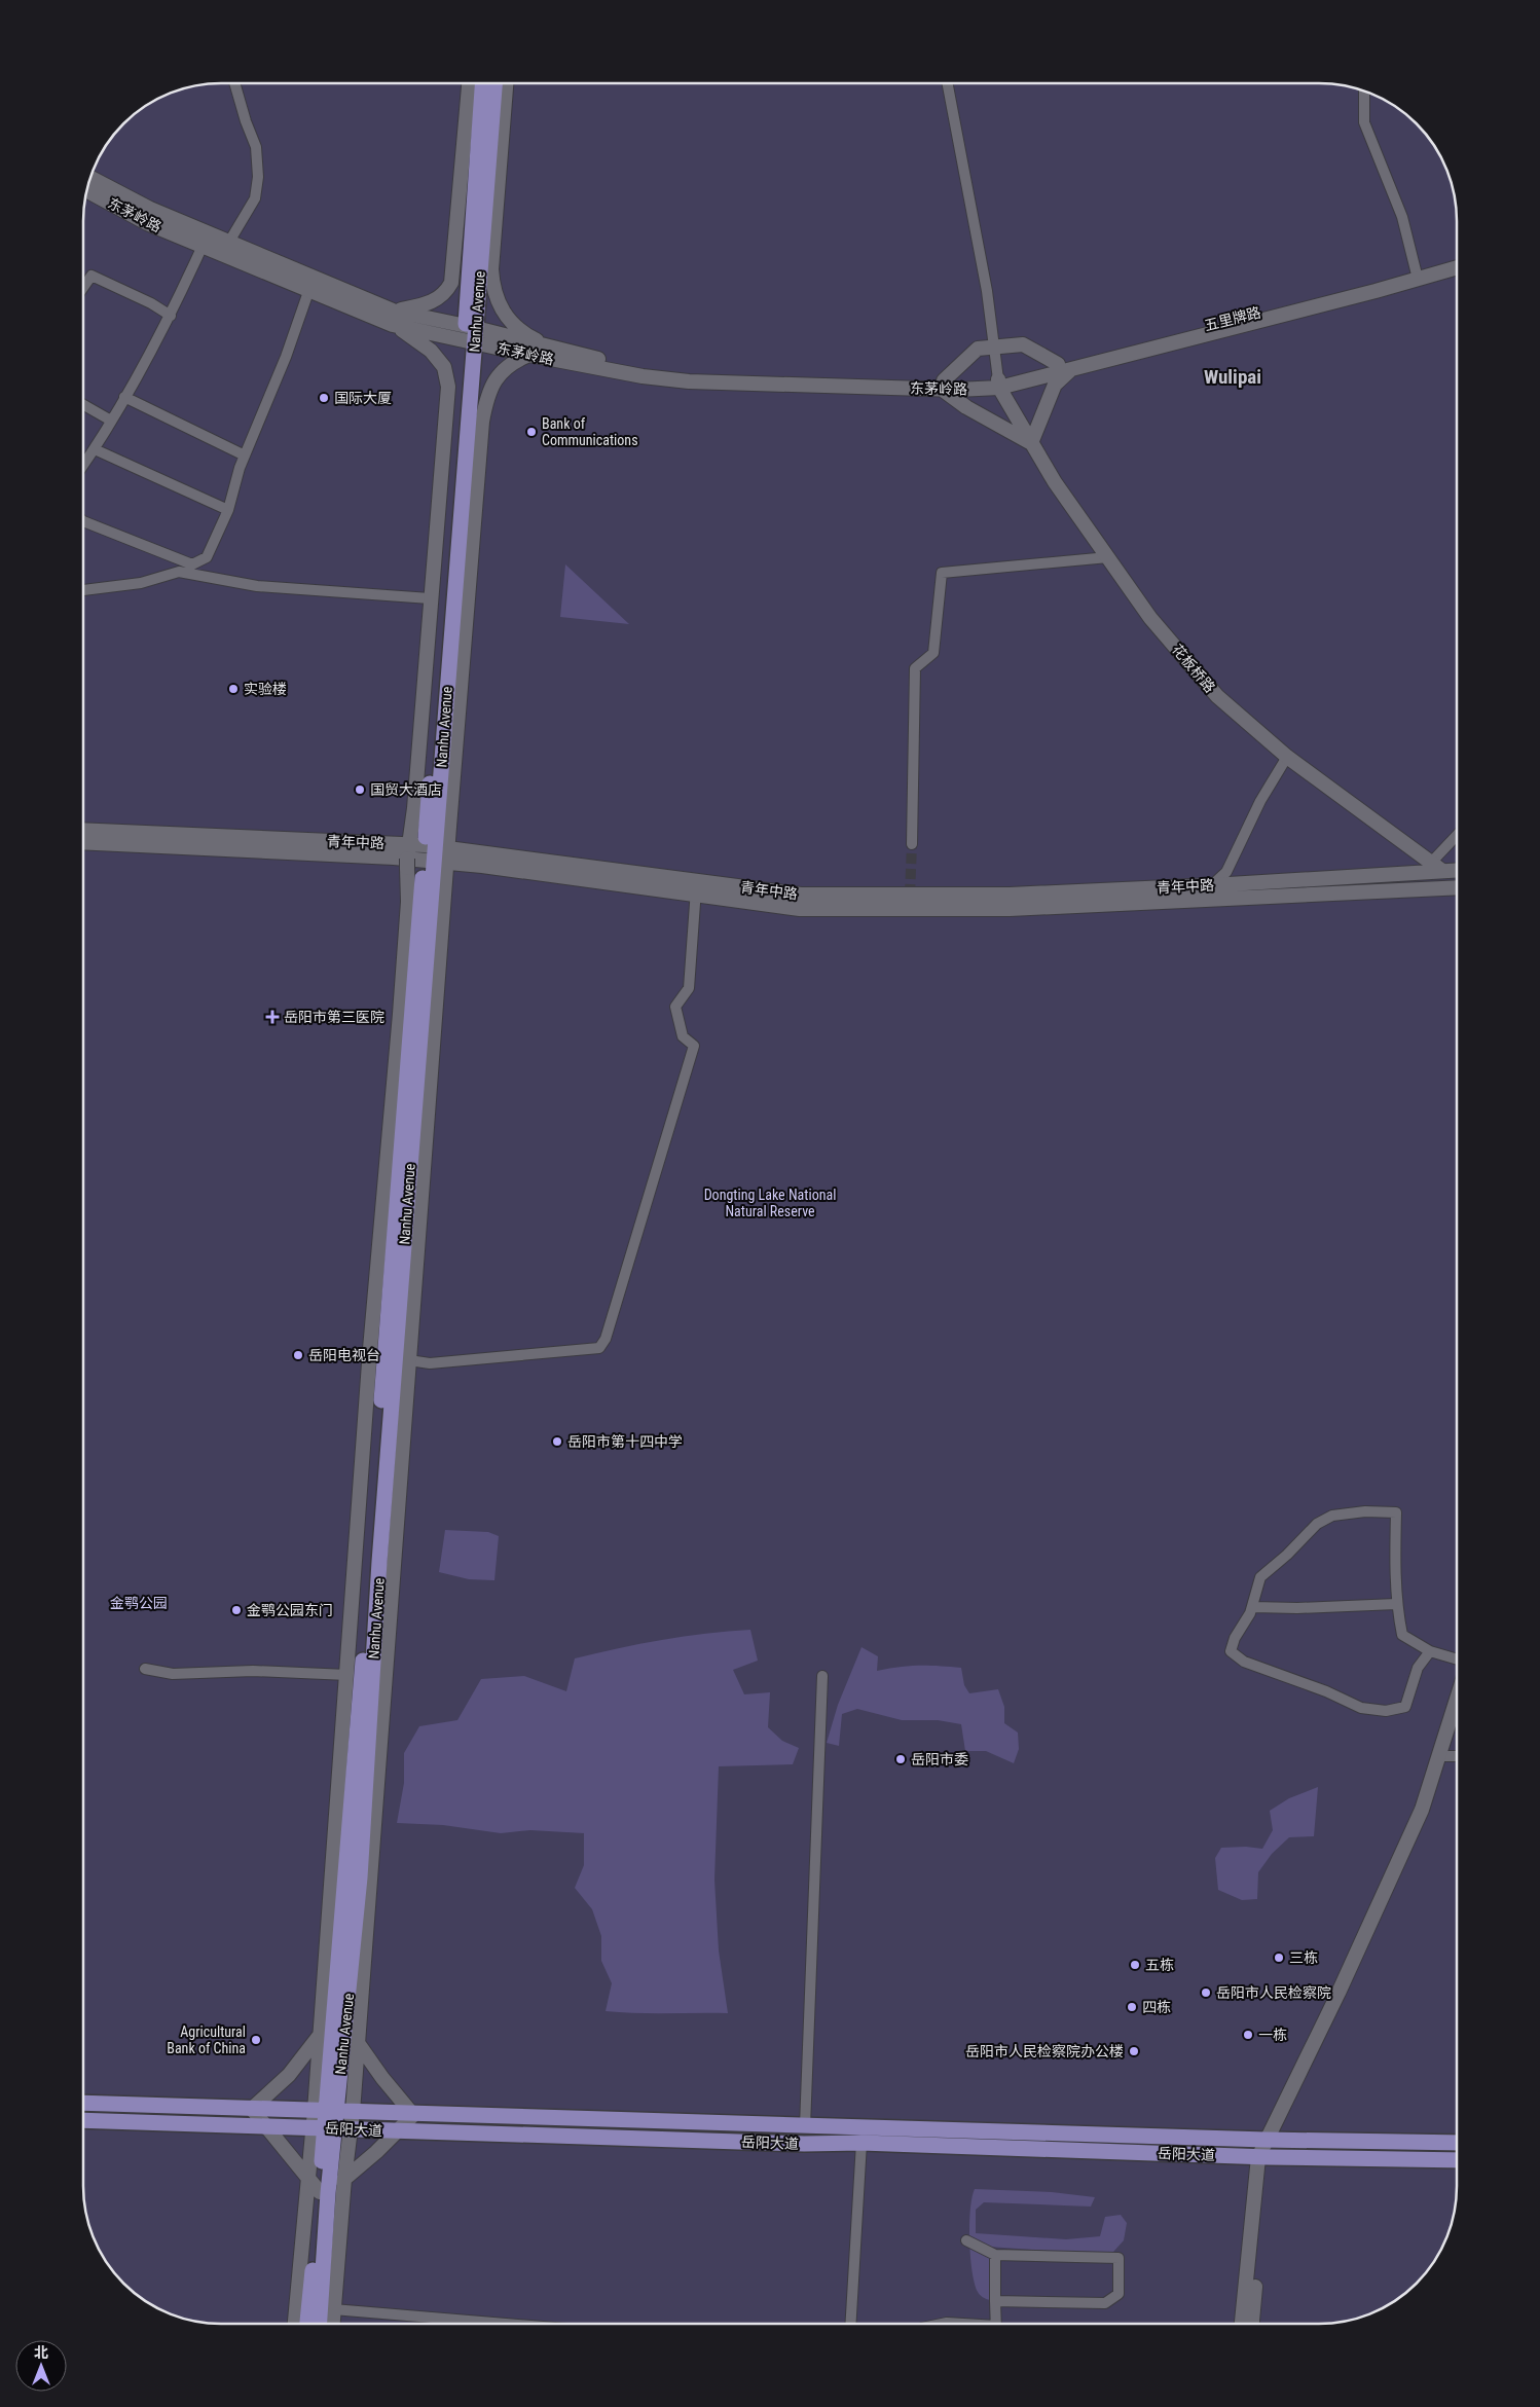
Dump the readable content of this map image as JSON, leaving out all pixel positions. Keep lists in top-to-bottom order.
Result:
{
  "streets": {
    "main road": [
      "东茅岭路",
      "Nanhu Avenue",
      "五里牌路",
      "花板桥路",
      "青年中路",
      "岳阳大道"
    ]
  },
  "crossings": [
    ["东茅岭路", "Nanhu Avenue"],
    ["东茅岭路", "五里牌路"],
    ["东茅岭路", "花板桥路"],
    ["Nanhu Avenue", "青年中路"],
    ["Nanhu Avenue", "岳阳大道"],
    ["五里牌路", "花板桥路"],
    ["花板桥路", "青年中路"]
  ],
  "districts": ["Wulipai"],
  "parks": ["Dongting Lake National Natural Reserve", "金鹗公园"],
  "places": {
    "other": [
      "国际大厦",
      "Bank of Communications",
      "实验楼",
      "国贸大酒店",
      "岳阳电视台",
      "岳阳市第十四中学",
      "金鹗公园东门",
      "岳阳市委",
      "三栋",
      "五栋",
      "岳阳市人民检察院",
      "四栋",
      "一栋",
      "Agricultural Bank of China",
      "岳阳市人民检察院办公楼"
    ],
    "health": ["岳阳市第三医院"]
  },
  "north": "top"
}
